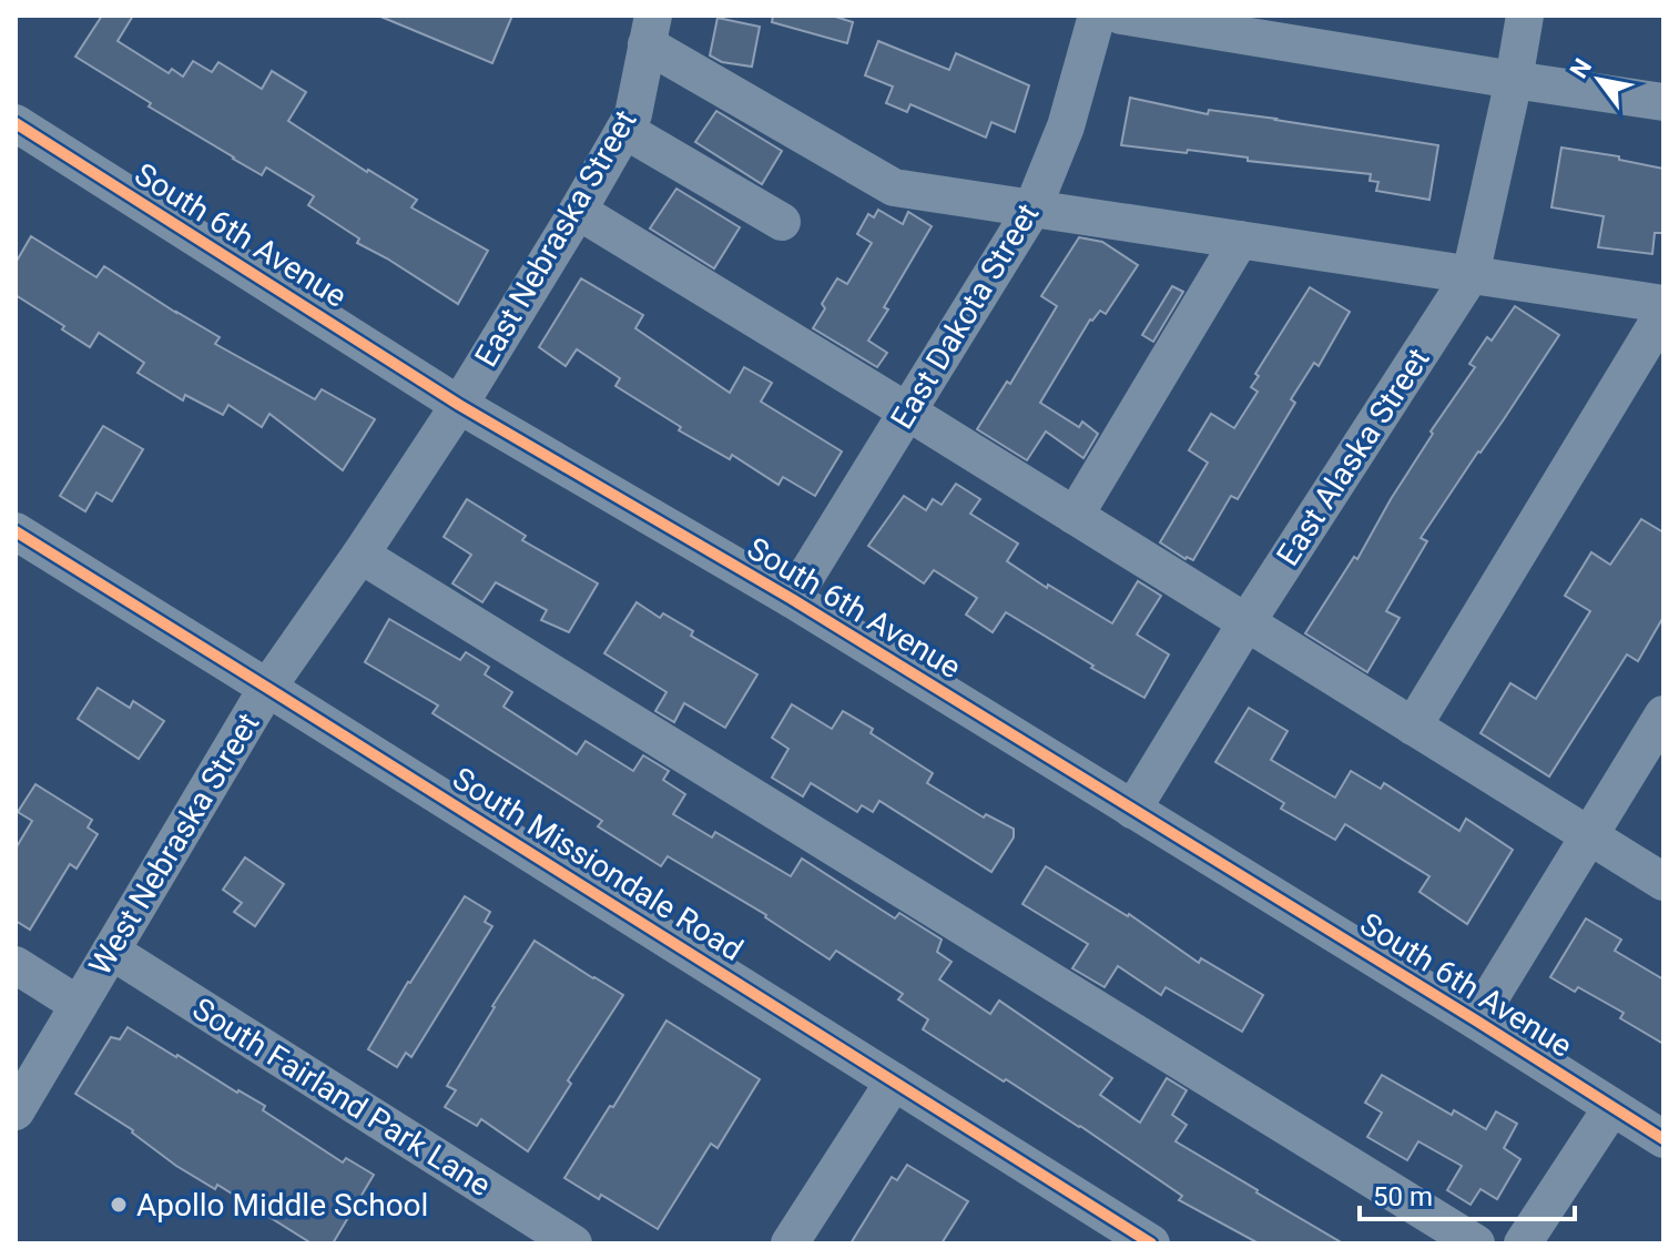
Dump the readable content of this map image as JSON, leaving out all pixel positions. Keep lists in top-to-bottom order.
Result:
{
  "streets": {
    "street": [
      "South 6th Avenue",
      "East Nebraska Street",
      "East Dakota Street",
      "East Alaska Street",
      "West Nebraska Street",
      "South Missiondale Road",
      "South Fairland Park Lane"
    ]
  },
  "crossings": [
    ["South 6th Avenue", "East Nebraska Street"],
    ["South 6th Avenue", "East Dakota Street"],
    ["South 6th Avenue", "East Alaska Street"],
    ["South 6th Avenue", "West Nebraska Street"],
    ["East Nebraska Street", "West Nebraska Street"],
    ["West Nebraska Street", "South Missiondale Road"],
    ["West Nebraska Street", "South Fairland Park Lane"]
  ],
  "places": ["Apollo Middle School"],
  "scale_bar": "50 m",
  "north": "top left"
}
